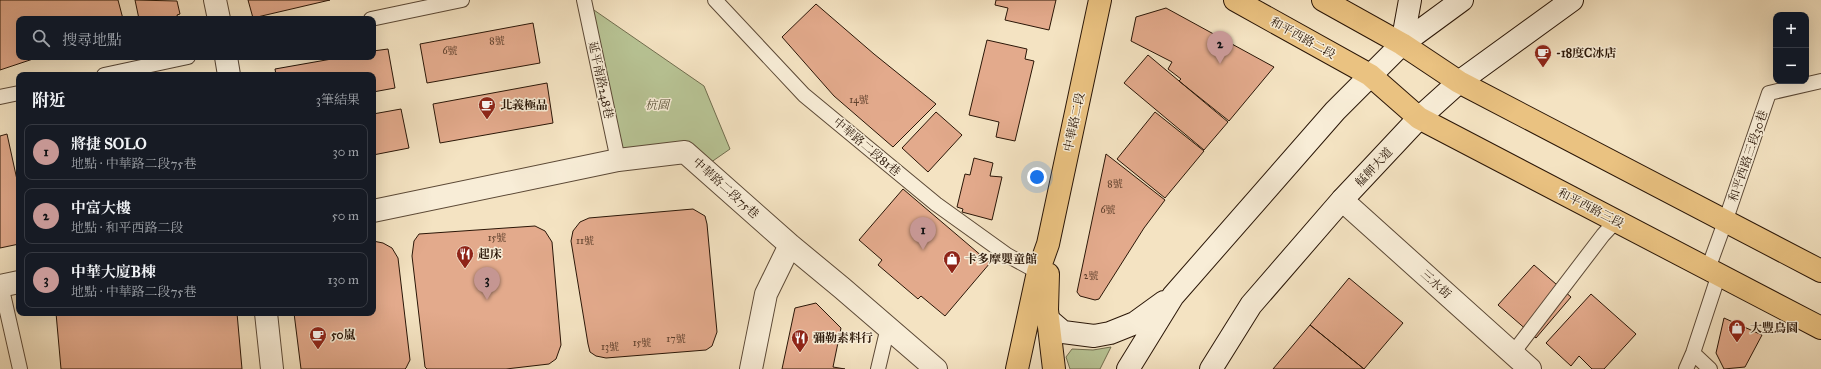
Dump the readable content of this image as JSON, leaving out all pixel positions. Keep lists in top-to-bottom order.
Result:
{
  "streets": {
    "main road": ["和平西路二段", "中華路二段", "和平西路三段"],
    "street": ["艋舺大道", "中華路二段75巷", "三水街"],
    "lane": ["延平南路248巷", "中華路二段81巷", "和平西路三段30巷"]
  },
  "crossings": [
    ["和平西路二段", "和平西路三段"],
    ["延平南路248巷", "中華路二段75巷"],
    ["中華路二段", "中華路二段81巷"],
    ["和平西路三段30巷", "和平西路三段"],
    ["艋舺大道", "和平西路三段"],
    ["艋舺大道", "三水街"]
  ],
  "parks": ["杭園"],
  "places": {
    "cafe": ["-18度C冰店", "北義極品", "50嵐"],
    "restaurant": ["起床", "彌勒素料行"],
    "shop": ["卡多摩嬰童館", "大豐鳥園"]
  },
  "house_numbers": [
    "8號",
    "6號",
    "14號",
    "8號",
    "6號",
    "15號",
    "11號",
    "2號",
    "17號",
    "15號",
    "13號"
  ],
  "page": {
    "map_buttons": ["+", "−"],
    "search": "搜尋地點",
    "pins": ["2", "1", "3"],
    "heading": ["附近", "3筆結果"],
    "list": [
      {
        "mark": "1",
        "name": "將捷 SOLO",
        "note": "地點 · 中華路二段75巷",
        "value": "30 m"
      },
      {
        "mark": "2",
        "name": "中富大樓",
        "note": "地點 · 和平西路二段",
        "value": "50 m"
      },
      {
        "mark": "3",
        "name": "中華大廈B棟",
        "note": "地點 · 中華路二段75巷",
        "value": "130 m"
      }
    ]
  }
}
